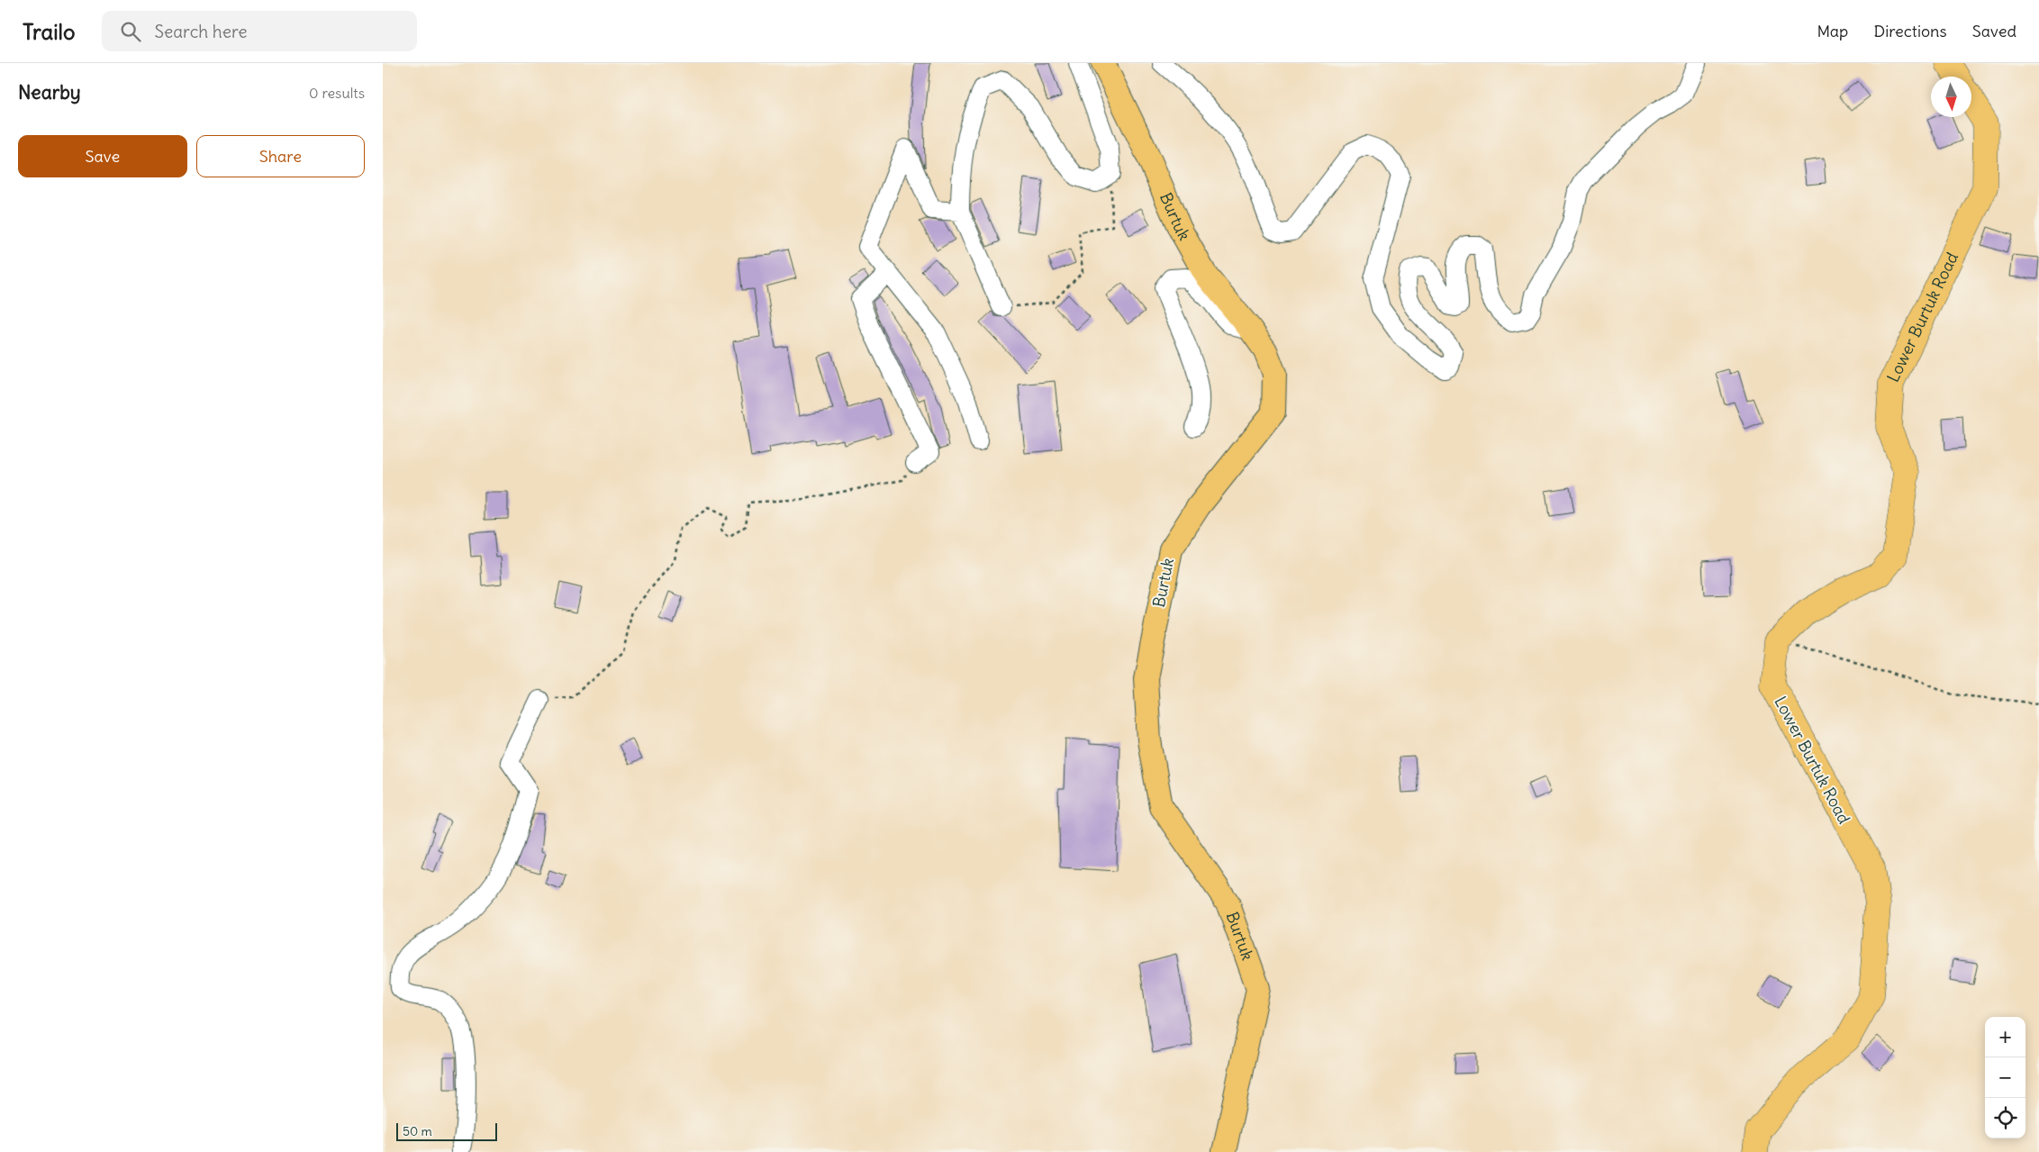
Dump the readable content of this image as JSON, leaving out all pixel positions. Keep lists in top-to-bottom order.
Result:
{
  "streets": {
    "highway": ["Lower Burtuk Road"],
    "main road": ["Burtuk"]
  },
  "scale_bar": "50 m",
  "north": "bottom",
  "page": {
    "header": "Trailo",
    "search": "Search here",
    "nav": ["Map", "Directions", "Saved"],
    "heading": ["Nearby", "0 results"],
    "buttons": ["Save", "Share"],
    "map_buttons": ["+", "−"],
    "scale": "50 m"
  }
}
